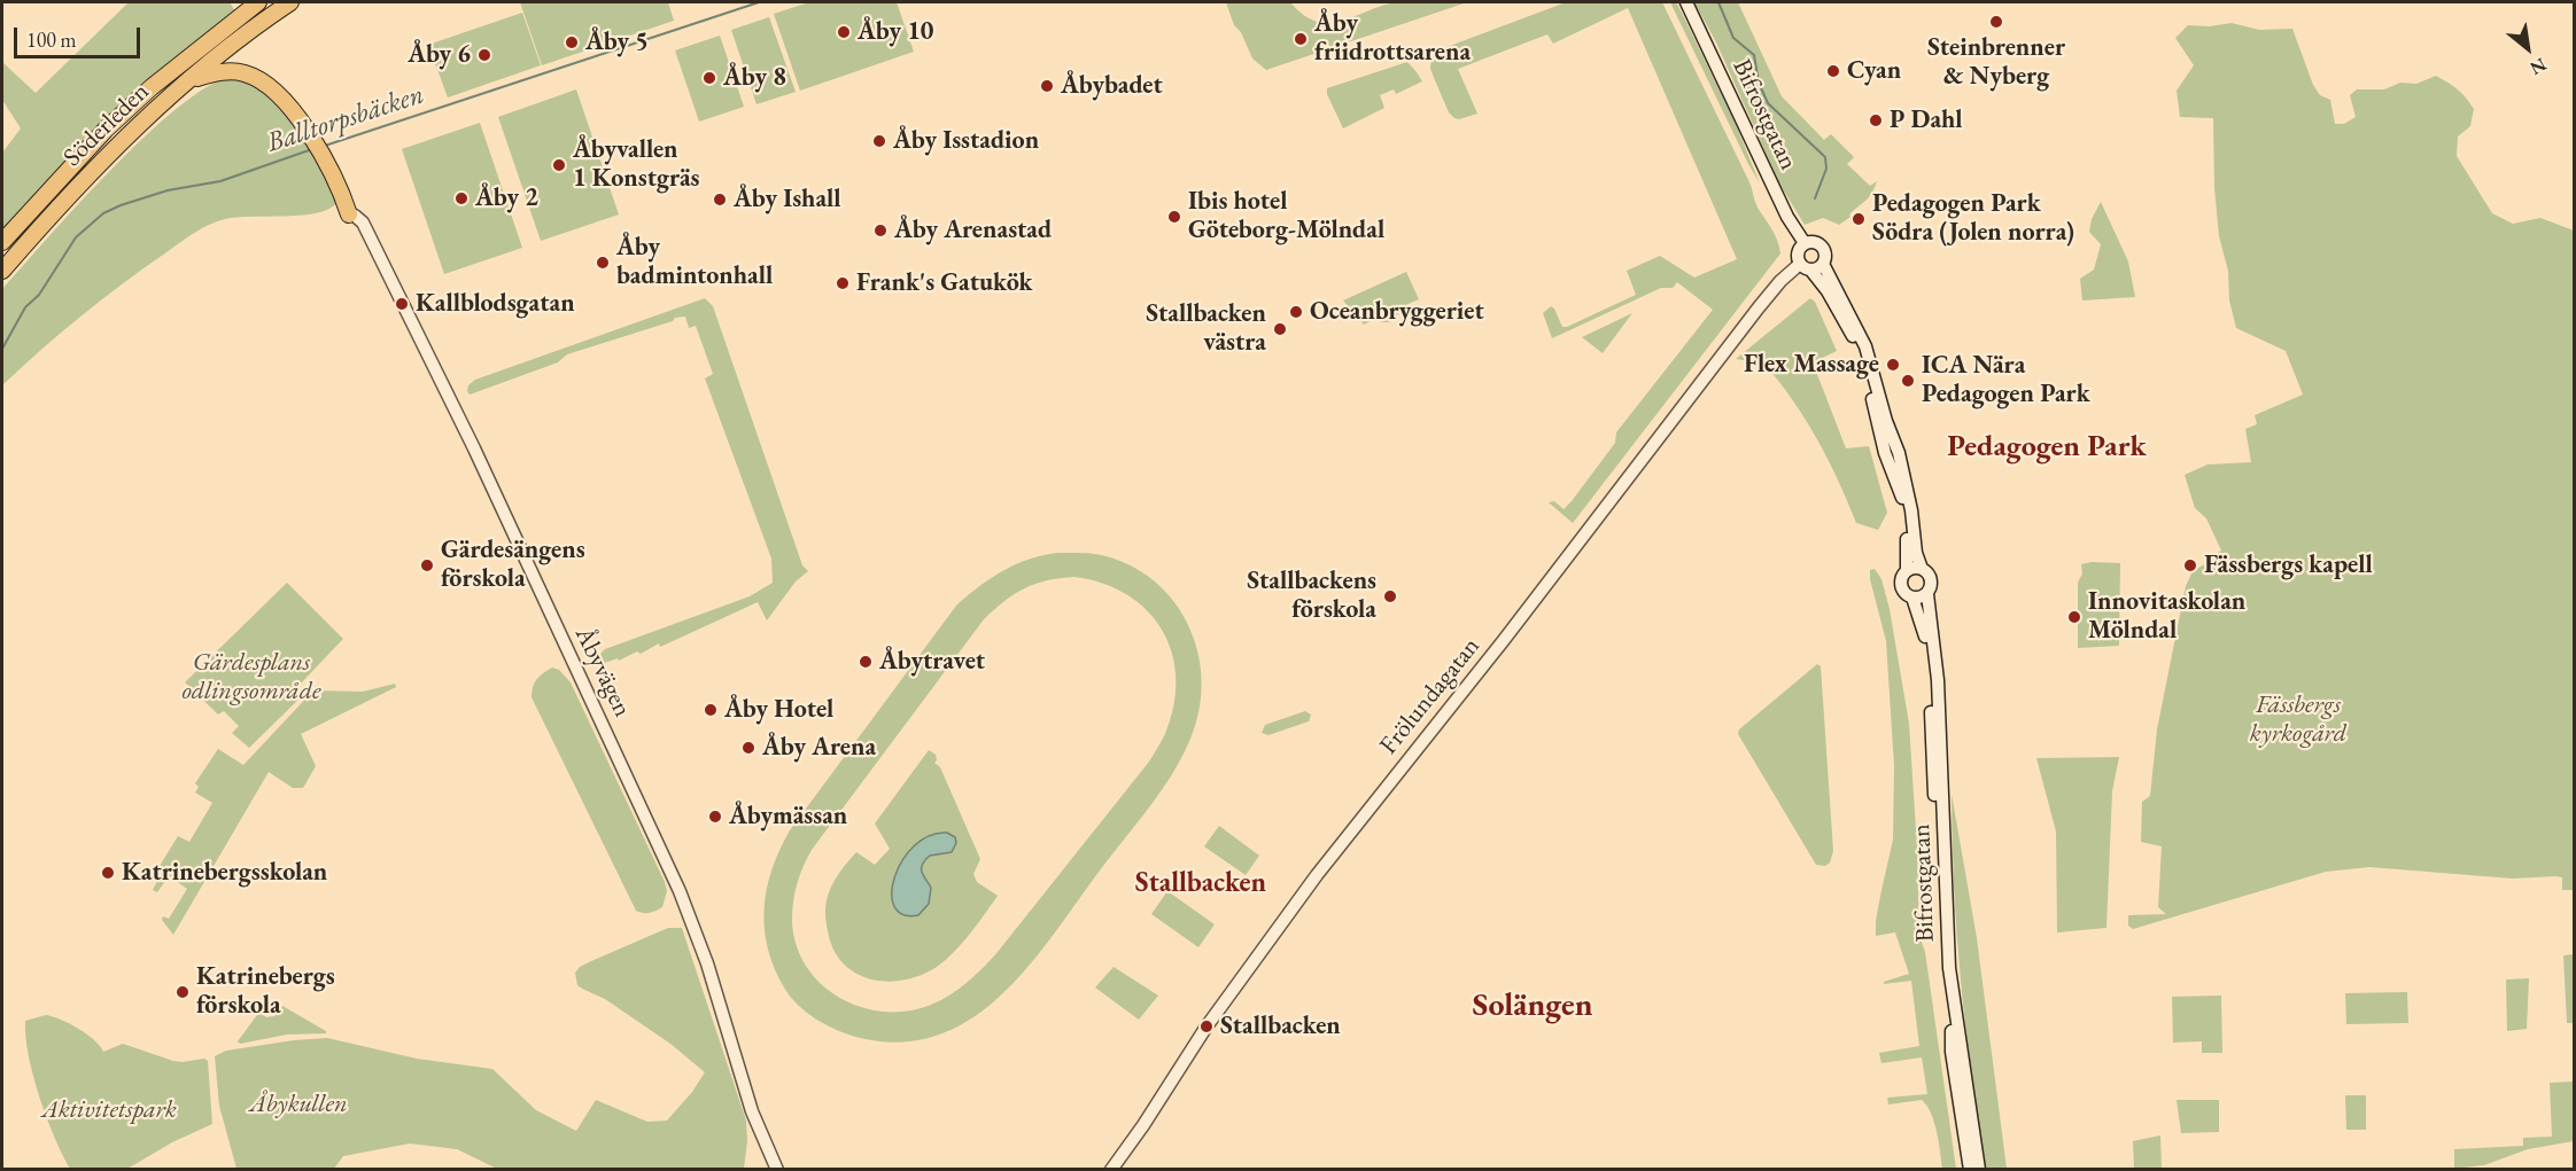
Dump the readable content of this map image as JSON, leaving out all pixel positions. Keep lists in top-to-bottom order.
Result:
{
  "streets": {
    "highway": ["Söderleden"],
    "main road": ["Bifrostgatan", "Åbyvägen", "Frölundagatan"]
  },
  "crossings": [
    ["Bifrostgatan", "Frölundagatan"]
  ],
  "districts": ["Pedagogen Park", "Stallbacken", "Solängen"],
  "water": ["Balltorpsbäcken"],
  "parks": [
    "Gärdesplans odlingsområde",
    "Fässbergs kyrkogård",
    "Åbykullen",
    "Aktivitetspark"
  ],
  "places": [
    "Steinbrenner & Nyberg",
    "Åby 10",
    "Åby friidrottsarena",
    "Åby 5",
    "Åby 6",
    "Cyan",
    "Åby 8",
    "Åbybadet",
    "P Dahl",
    "Åby Isstadion",
    "Åbyvallen 1 Konstgräs",
    "Åby 2",
    "Åby Ishall",
    "Ibis hotel Göteborg-Mölndal",
    "Pedagogen Park Södra (Jolen norra)",
    "Åby Arenastad",
    "Åby badmintonhall",
    "Frank's Gatukök",
    "Kallblodsgatan",
    "Oceanbryggeriet",
    "Stallbacken västra",
    "Flex Massage",
    "ICA Nära Pedagogen Park",
    "Gärdesängens förskola",
    "Fässbergs kapell",
    "Stallbackens förskola",
    "Innovitaskolan Mölndal",
    "Åbytravet",
    "Åby Hotel",
    "Åby Arena",
    "Åbymässan",
    "Katrinebergsskolan",
    "Katrinebergs förskola",
    "Stallbacken"
  ],
  "scale_bar": "100 m",
  "north": "bottom right"
}
